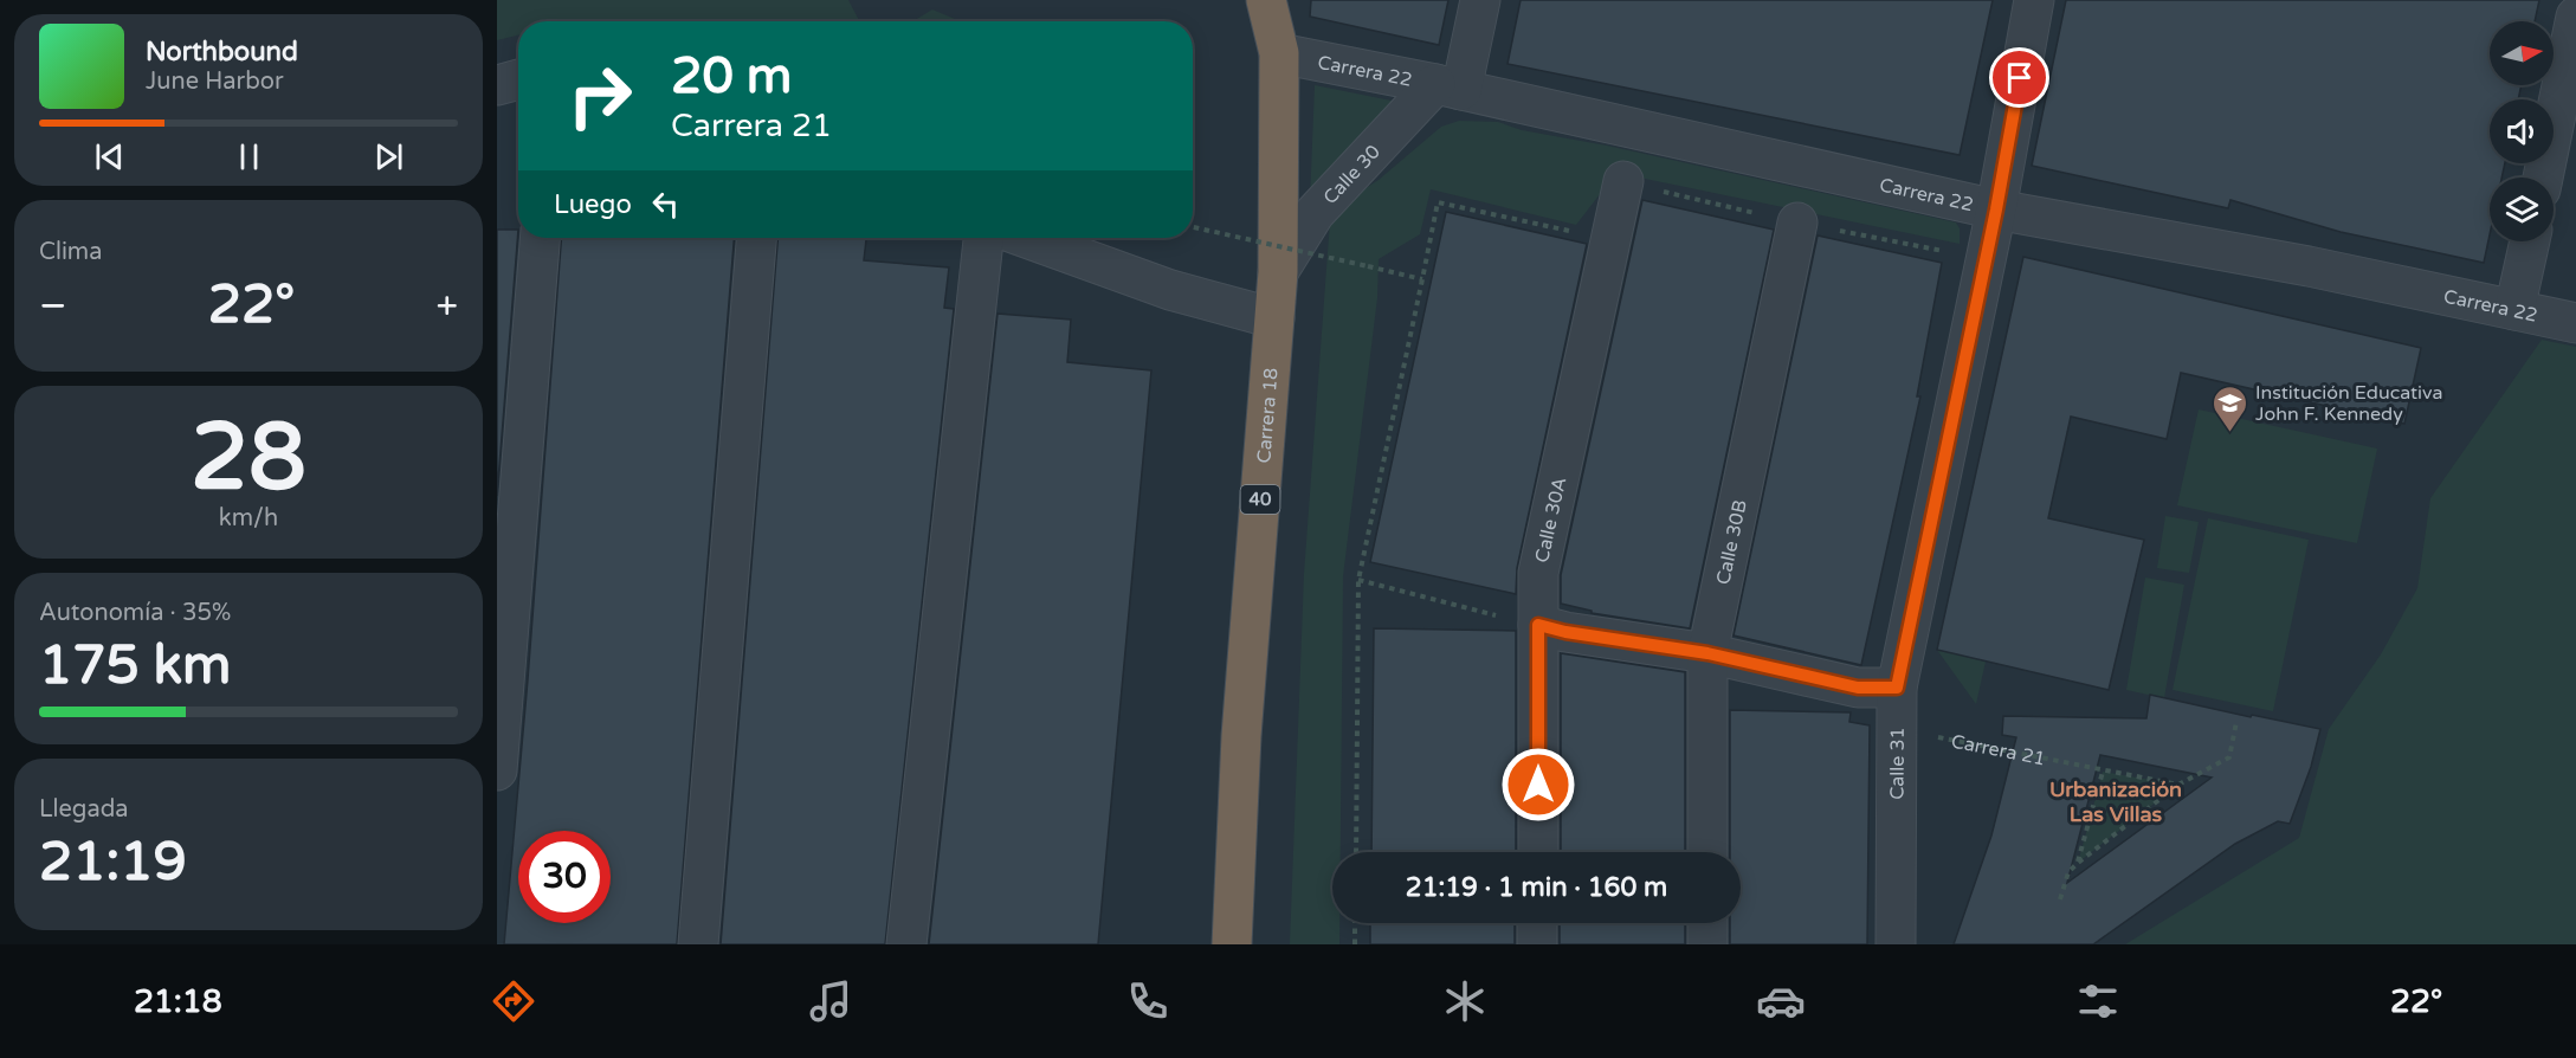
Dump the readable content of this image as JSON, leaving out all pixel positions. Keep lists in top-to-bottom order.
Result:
{
  "streets": {
    "highway": ["Carrera 18", "40"],
    "street": [
      "Carrera 22",
      "Calle 30",
      "Calle 30A",
      "Calle 30B",
      "Calle 31"
    ],
    "path": ["Carrera 21"]
  },
  "crossings": [
    ["Carrera 22", "Calle 30"],
    ["Carrera 22", "Carrera 18"],
    ["Carrera 22", "40"],
    ["Carrera 22", "Calle 31"],
    ["Calle 30", "Carrera 18"],
    ["Carrera 18", "40"],
    ["Carrera 21", "Calle 31"]
  ],
  "districts": ["Urbanización Las Villas"],
  "places": {
    "school or university": ["Institución Educativa John F. Kennedy"]
  },
  "north": "right",
  "page": {
    "turn": ["20 m", "Carrera 21"],
    "song": ["Northbound", "June Harbor"],
    "then": "Luego",
    "tile": [
      "Clima",
      ["28", "km/h"],
      ["Autonomía · 35%", "175 km"],
      ["Llegada", "21:19"]
    ],
    "heat": ["−", "22°", "+"],
    "limit": "30",
    "trip": "21:19 · 1 min · 160 m",
    "tabs": ["21:18", "22°"]
  }
}
